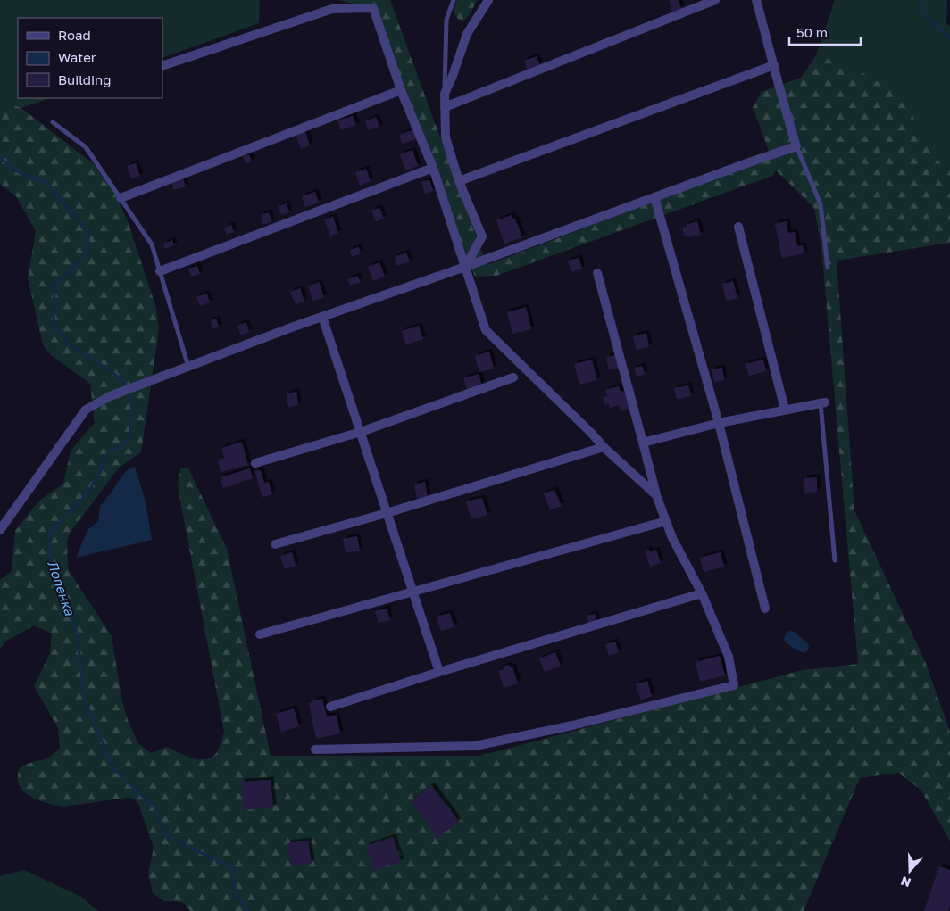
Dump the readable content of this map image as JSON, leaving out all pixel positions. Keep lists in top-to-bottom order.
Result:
{
  "water": ["Лопенка"],
  "legend": ["Road", "Water", "Building"],
  "scale_bar": "50 m",
  "north": "bottom"
}
